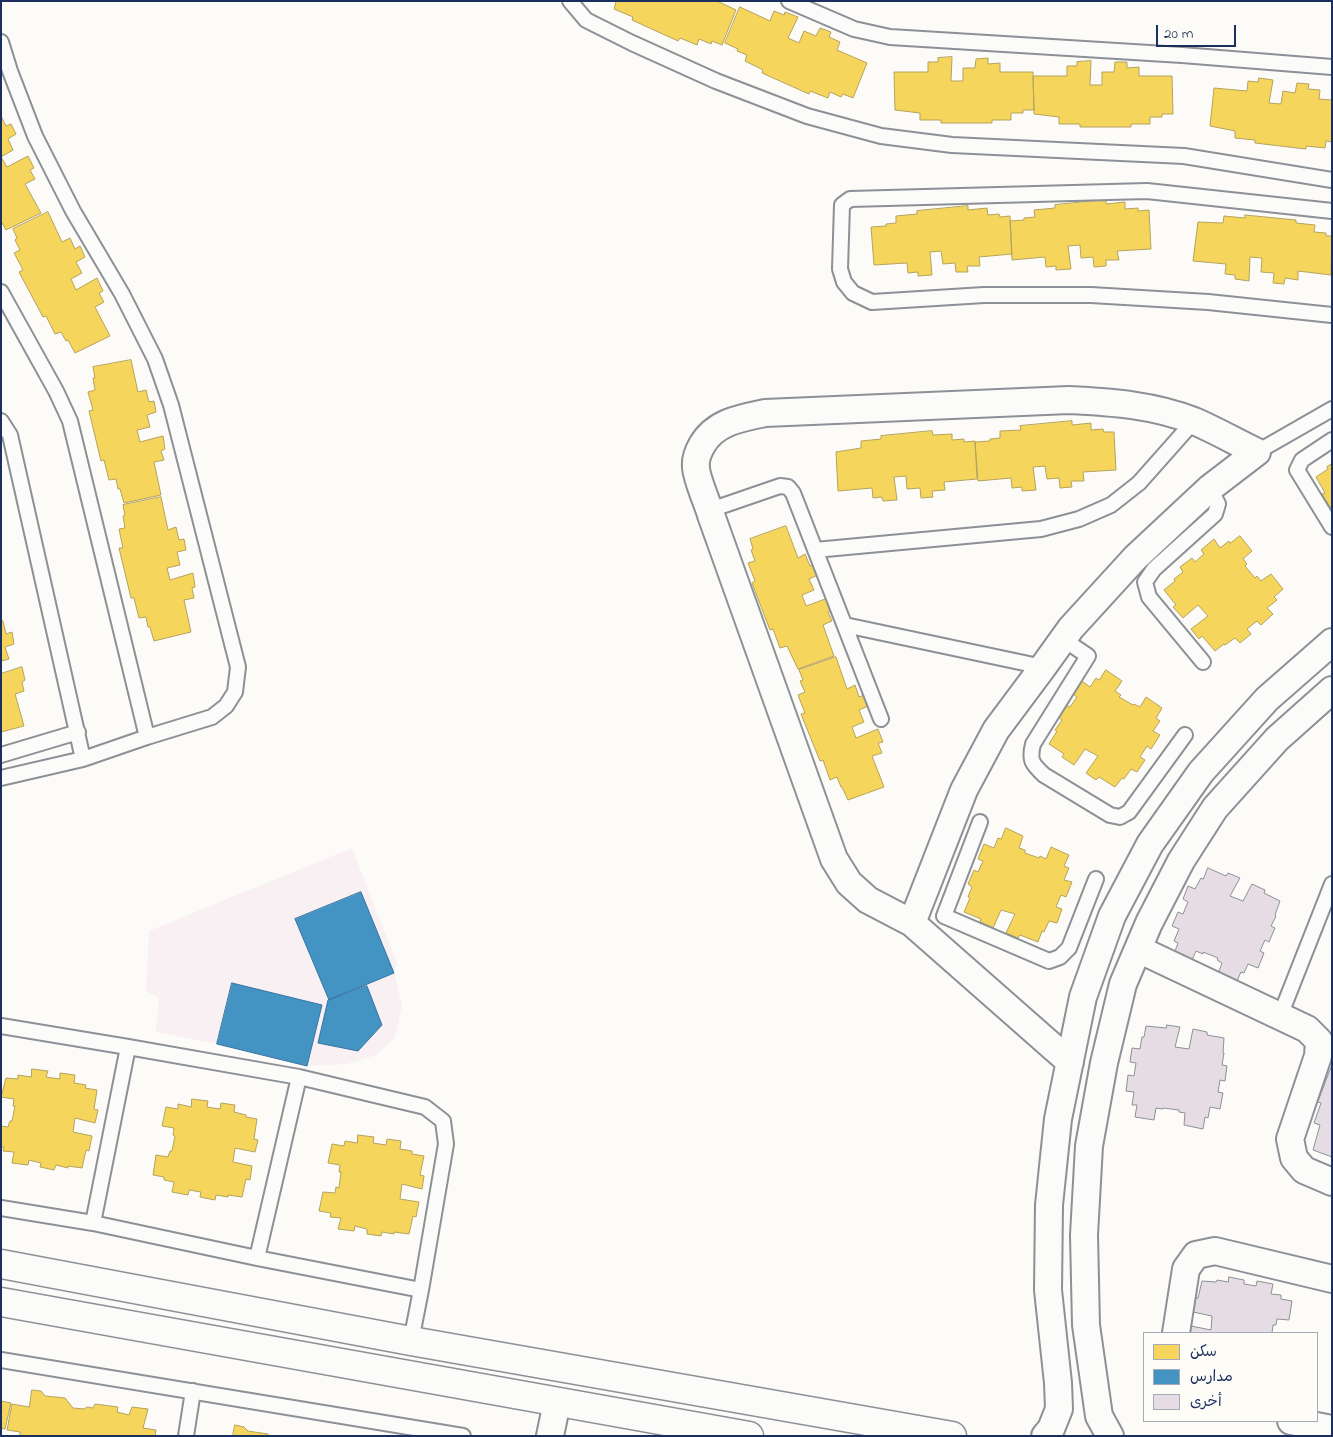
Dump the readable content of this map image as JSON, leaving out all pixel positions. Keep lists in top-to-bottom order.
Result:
{
  "legend": ["سكن", "مدارس", "أخرى"],
  "scale_bar": "20 m"
}
